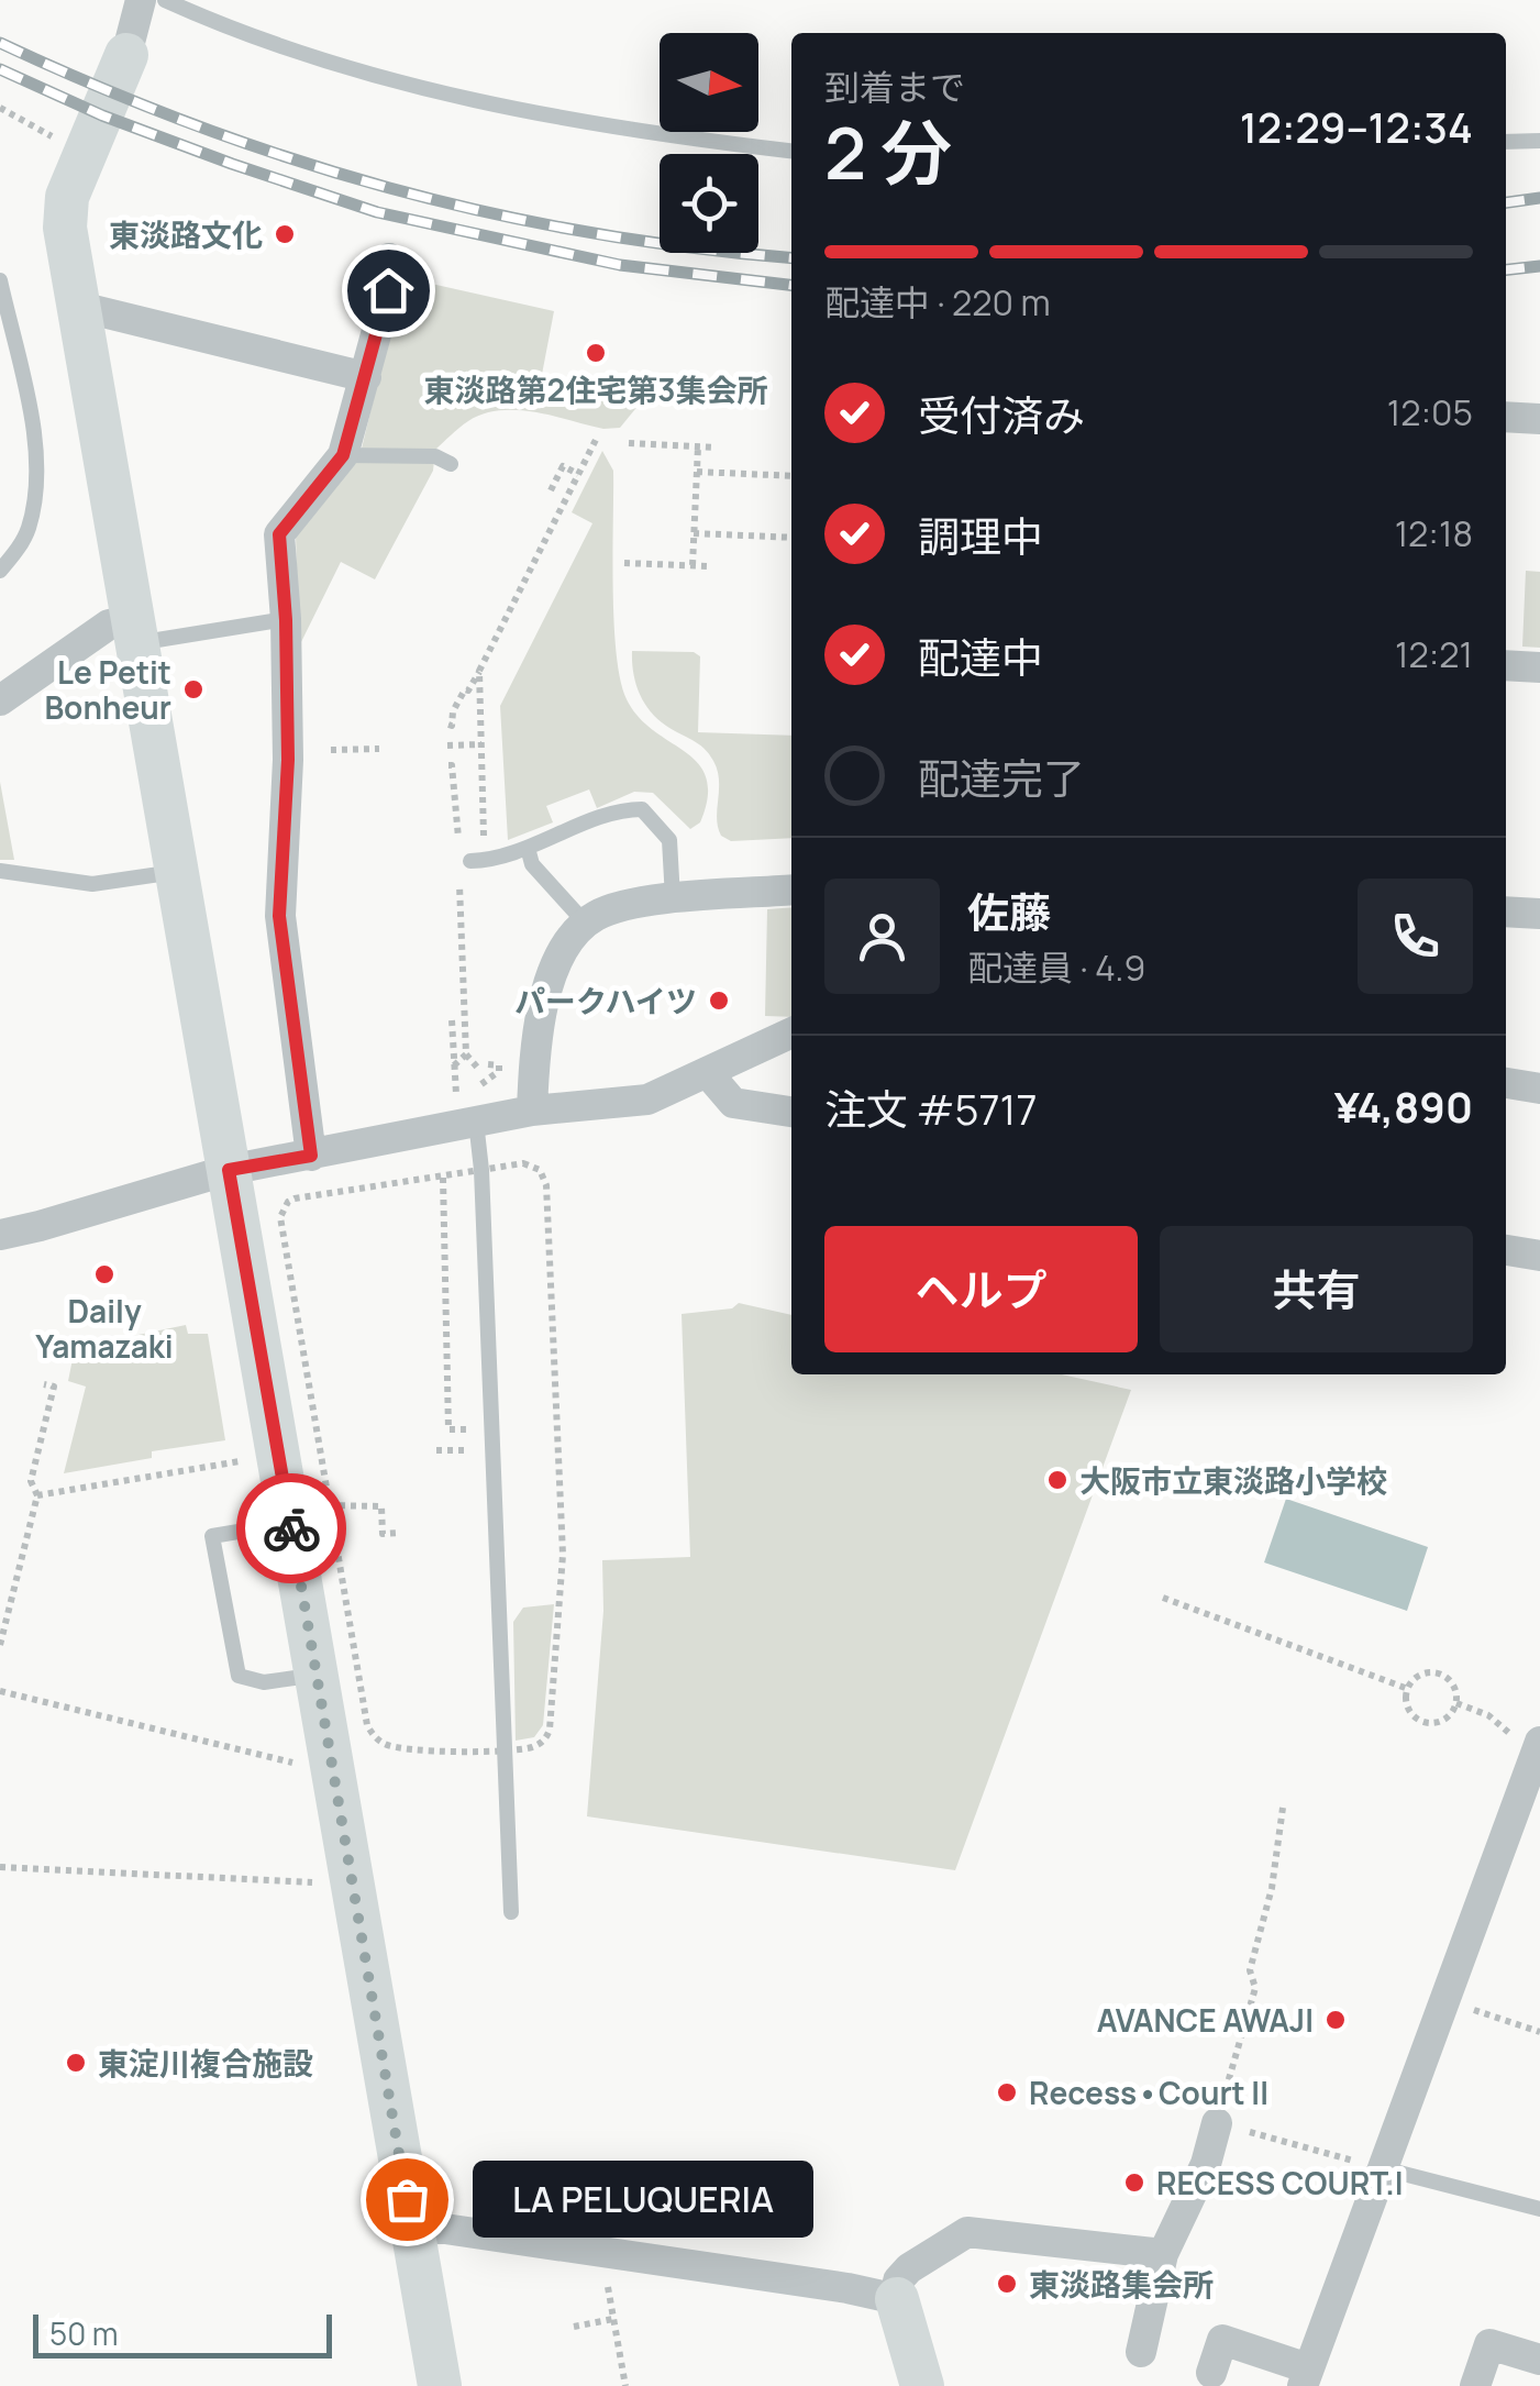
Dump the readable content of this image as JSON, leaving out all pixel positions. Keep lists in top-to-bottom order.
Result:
{
  "places": [
    "東淡路文化",
    "東淡路第2住宅第3集会所",
    "Le Petit Bonheur",
    "パークハイツ",
    "Daily Yamazaki",
    "大阪市立東淡路小学校",
    "AVANCE AWAJI",
    "東淀川複合施設",
    "Recess•Court II",
    "RECESS COURT.I",
    "LA PELUQUERIA",
    "東淡路集会所"
  ],
  "scale_bar": "50 m",
  "north": "right",
  "page": {
    "heading": ["2 分", "到着まで", "12:29–12:34"],
    "panel": [
      "佐藤",
      "配達員 · 4.9",
      "注文 #5717",
      "¥4,890"
    ],
    "bar": "配達中 · 220 m",
    "list": [
      ["受付済み", "12:05"],
      ["調理中", "12:18"],
      ["配達中", "12:21"],
      "配達完了"
    ],
    "buttons": ["ヘルプ", "共有"],
    "bubble": "LA PELUQUERIA",
    "scale": "50 m"
  }
}
